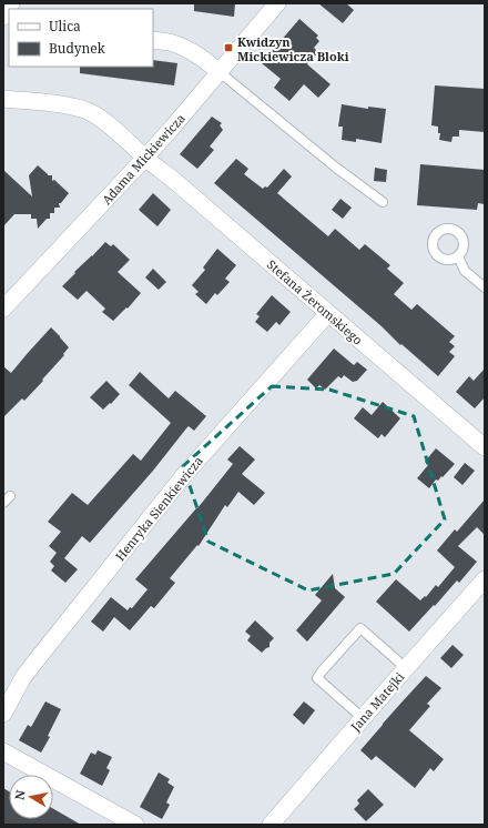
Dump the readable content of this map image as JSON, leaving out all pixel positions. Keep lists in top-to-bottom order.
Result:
{
  "streets": {
    "street": [
      "Adama Mickiewicza",
      "Stefana Żeromskiego",
      "Henryka Sienkiewicza",
      "Jana Matejki"
    ]
  },
  "crossings": [
    ["Adama Mickiewicza", "Stefana Żeromskiego"],
    ["Stefana Żeromskiego", "Henryka Sienkiewicza"]
  ],
  "places": {
    "transit": ["Kwidzyn Mickiewicza Bloki"]
  },
  "legend": ["Ulica", "Budynek"],
  "north": "left"
}
